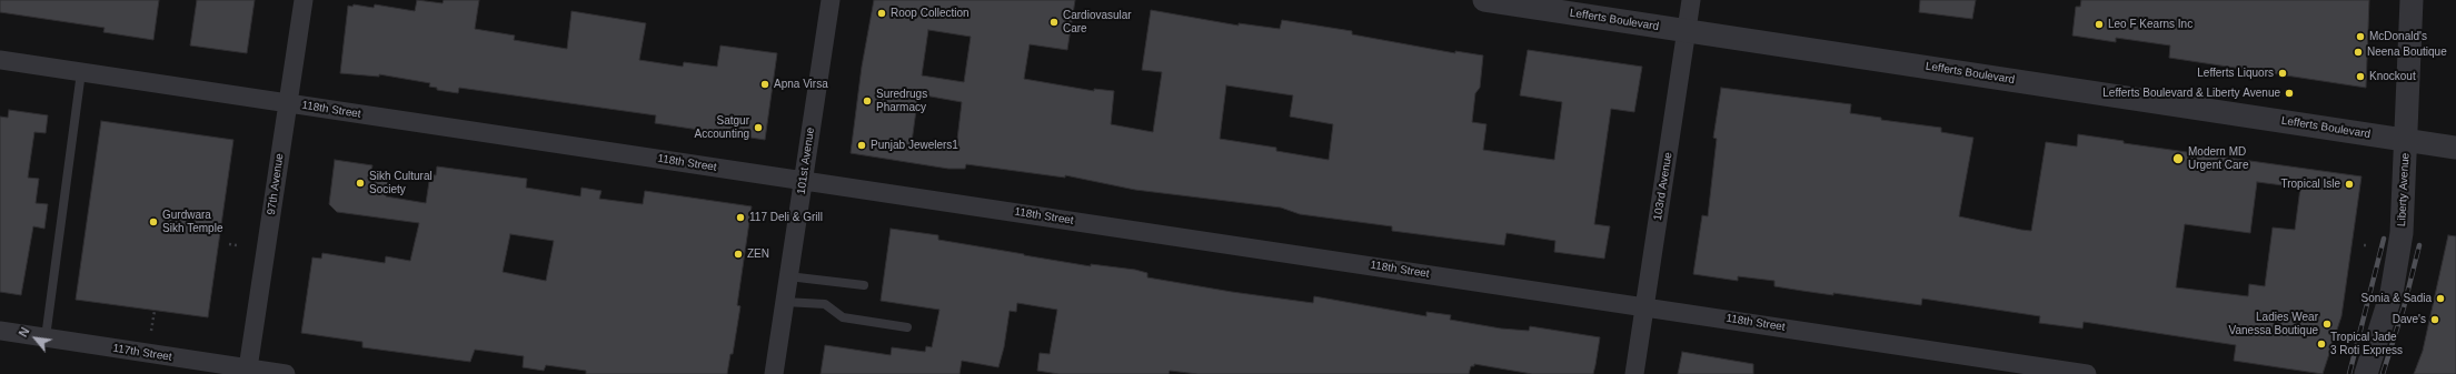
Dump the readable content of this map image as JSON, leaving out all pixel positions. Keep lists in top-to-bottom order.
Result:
{
  "streets": {
    "street": [
      "Lefferts Boulevard",
      "118th Street",
      "101st Avenue",
      "97th Avenue",
      "103rd Avenue",
      "Liberty Avenue",
      "117th Street"
    ]
  },
  "crossings": [
    ["Lefferts Boulevard", "103rd Avenue"],
    ["Lefferts Boulevard", "Liberty Avenue"],
    ["118th Street", "101st Avenue"],
    ["118th Street", "97th Avenue"],
    ["118th Street", "103rd Avenue"],
    ["97th Avenue", "117th Street"]
  ],
  "places": [
    "Roop Collection",
    "Cardiovasular Care",
    "Leo F Kearns Inc",
    "McDonald's",
    "Neena Boutique",
    "Lefferts Liquors",
    "Knockout",
    "Apna Virsa",
    "Lefferts Boulevard & Liberty Avenue",
    "Suredrugs Pharmacy",
    "Satgur Accounting",
    "Punjab Jewelers1",
    "Modern MD Urgent Care",
    "Sikh Cultural Society",
    "Tropical Isle",
    "117 Deli & Grill",
    "Gurdwara Sikh Temple",
    "ZEN",
    "Sonia & Sadia",
    "Dave's",
    "Ladies Wear Vanessa Boutique",
    "Tropical Jade 3 Roti Express"
  ],
  "north": "top left"
}
